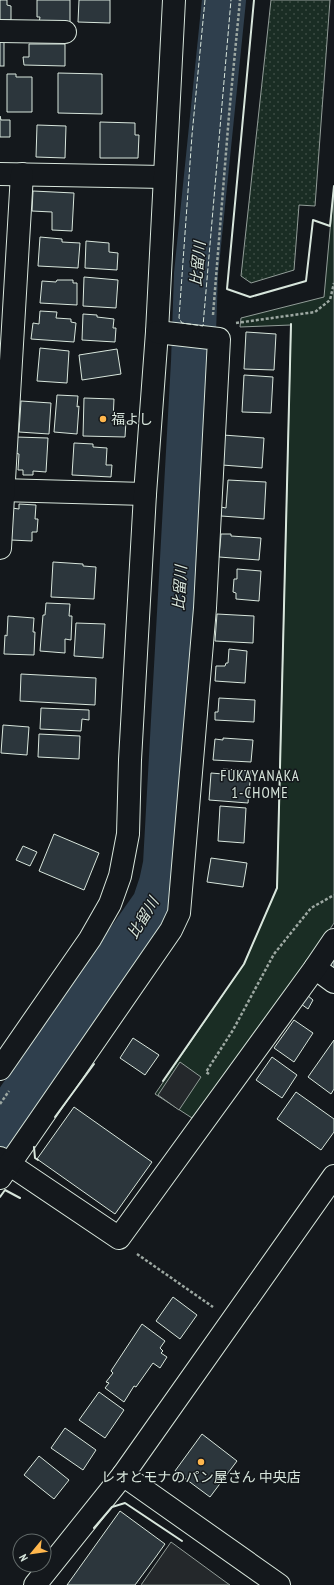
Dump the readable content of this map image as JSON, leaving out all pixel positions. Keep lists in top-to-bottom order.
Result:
{
  "districts": ["FUKAYANAKA 1-CHOME"],
  "water": ["比留川"],
  "places": ["福よし", "レオとモナのパン屋さん 中央店"],
  "north": "bottom left"
}
